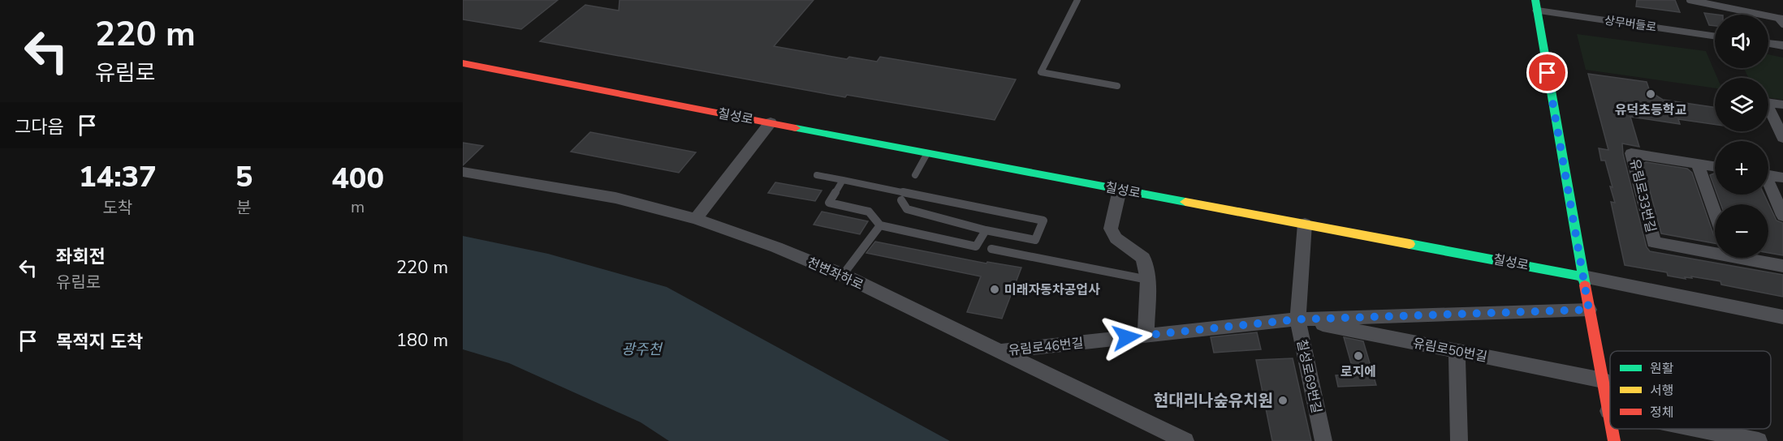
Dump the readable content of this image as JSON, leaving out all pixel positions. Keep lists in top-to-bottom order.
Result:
{
  "streets": {
    "street": [
      "상무버들로",
      "칠성로",
      "유림로33번길",
      "천변좌하로",
      "유림로46번길",
      "유림로50번길",
      "칠성로69번길"
    ]
  },
  "crossings": [
    ["칠성로", "칠성로69번길"],
    ["천변좌하로", "유림로46번길"],
    ["유림로46번길", "유림로50번길"],
    ["유림로46번길", "칠성로69번길"],
    ["유림로50번길", "칠성로69번길"]
  ],
  "water": ["광주천"],
  "places": [
    "유덕초등학교",
    "미래자동차공업사",
    "로지에",
    "현대리나숲유치원"
  ],
  "legend": ["원활", "서행", "정체"],
  "page": {
    "turn": ["220 m", "유림로"],
    "map_buttons": ["+", "−"],
    "then": "그다음",
    "eta": [
      "14:37",
      "도착",
      "5",
      "분",
      "400",
      "m"
    ],
    "list": [
      {
        "name": "좌회전",
        "note": "유림로",
        "value": "220 m"
      },
      {
        "name": "목적지 도착",
        "value": "180 m"
      }
    ]
  }
}
